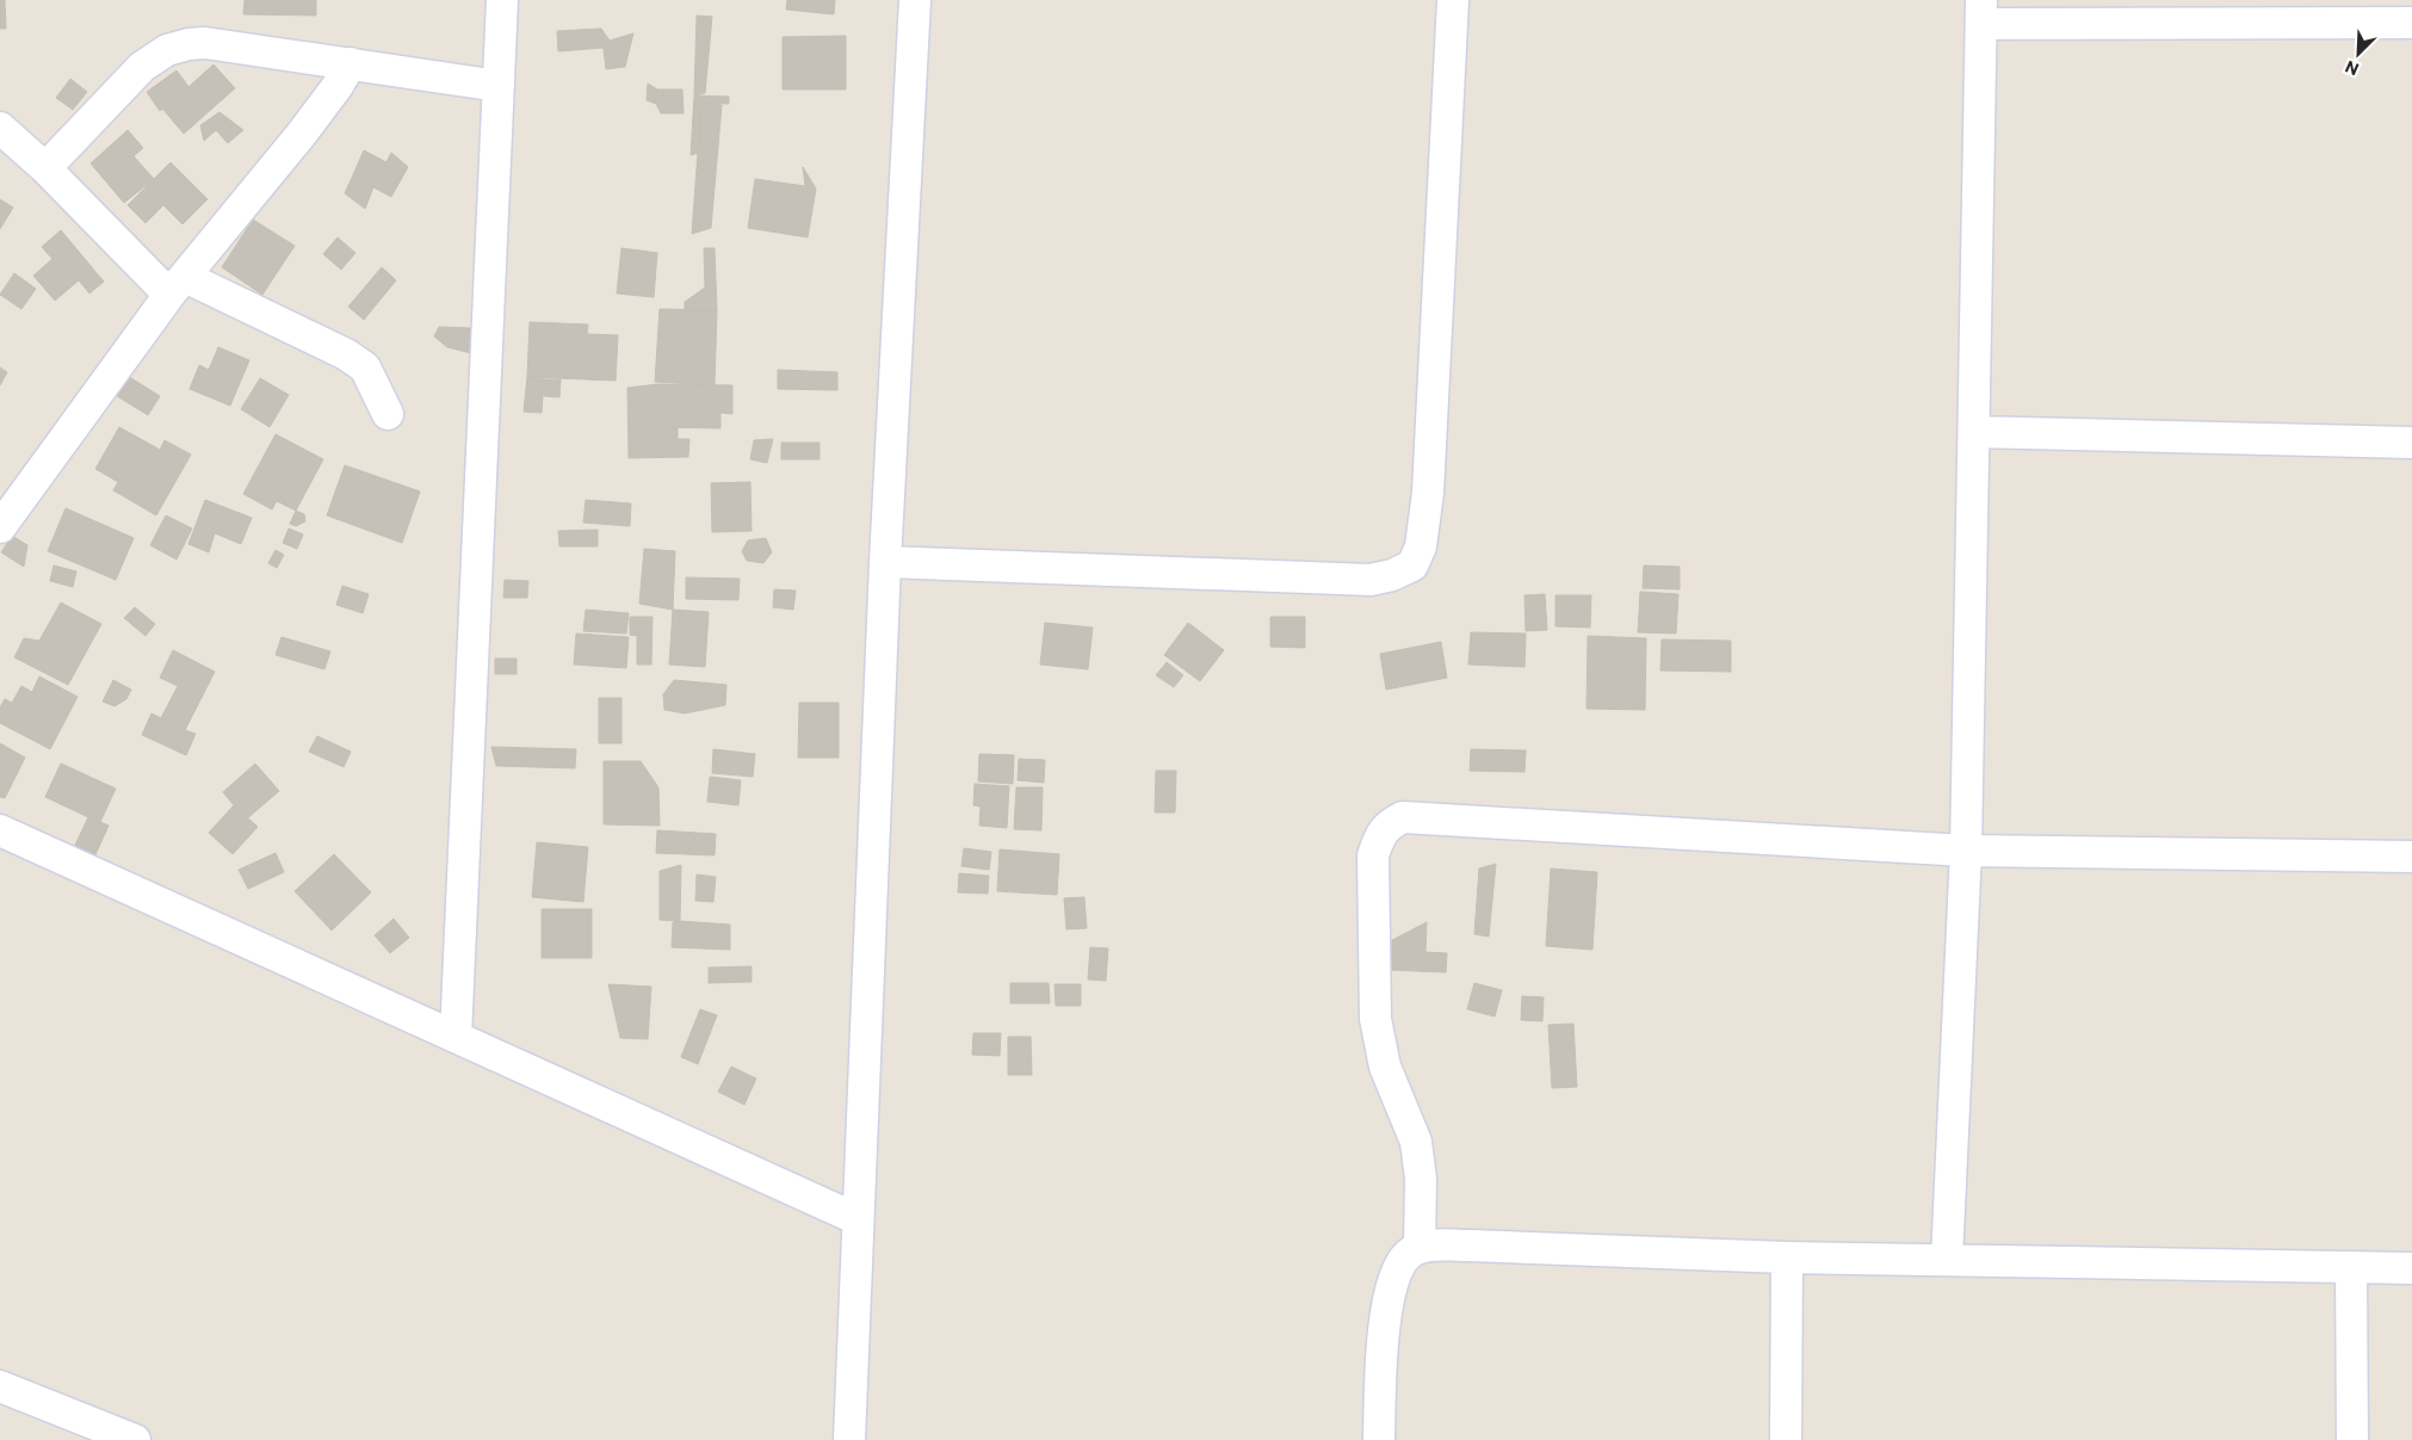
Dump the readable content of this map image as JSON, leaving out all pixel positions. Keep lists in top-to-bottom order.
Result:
{
  "north": "bottom left"
}
